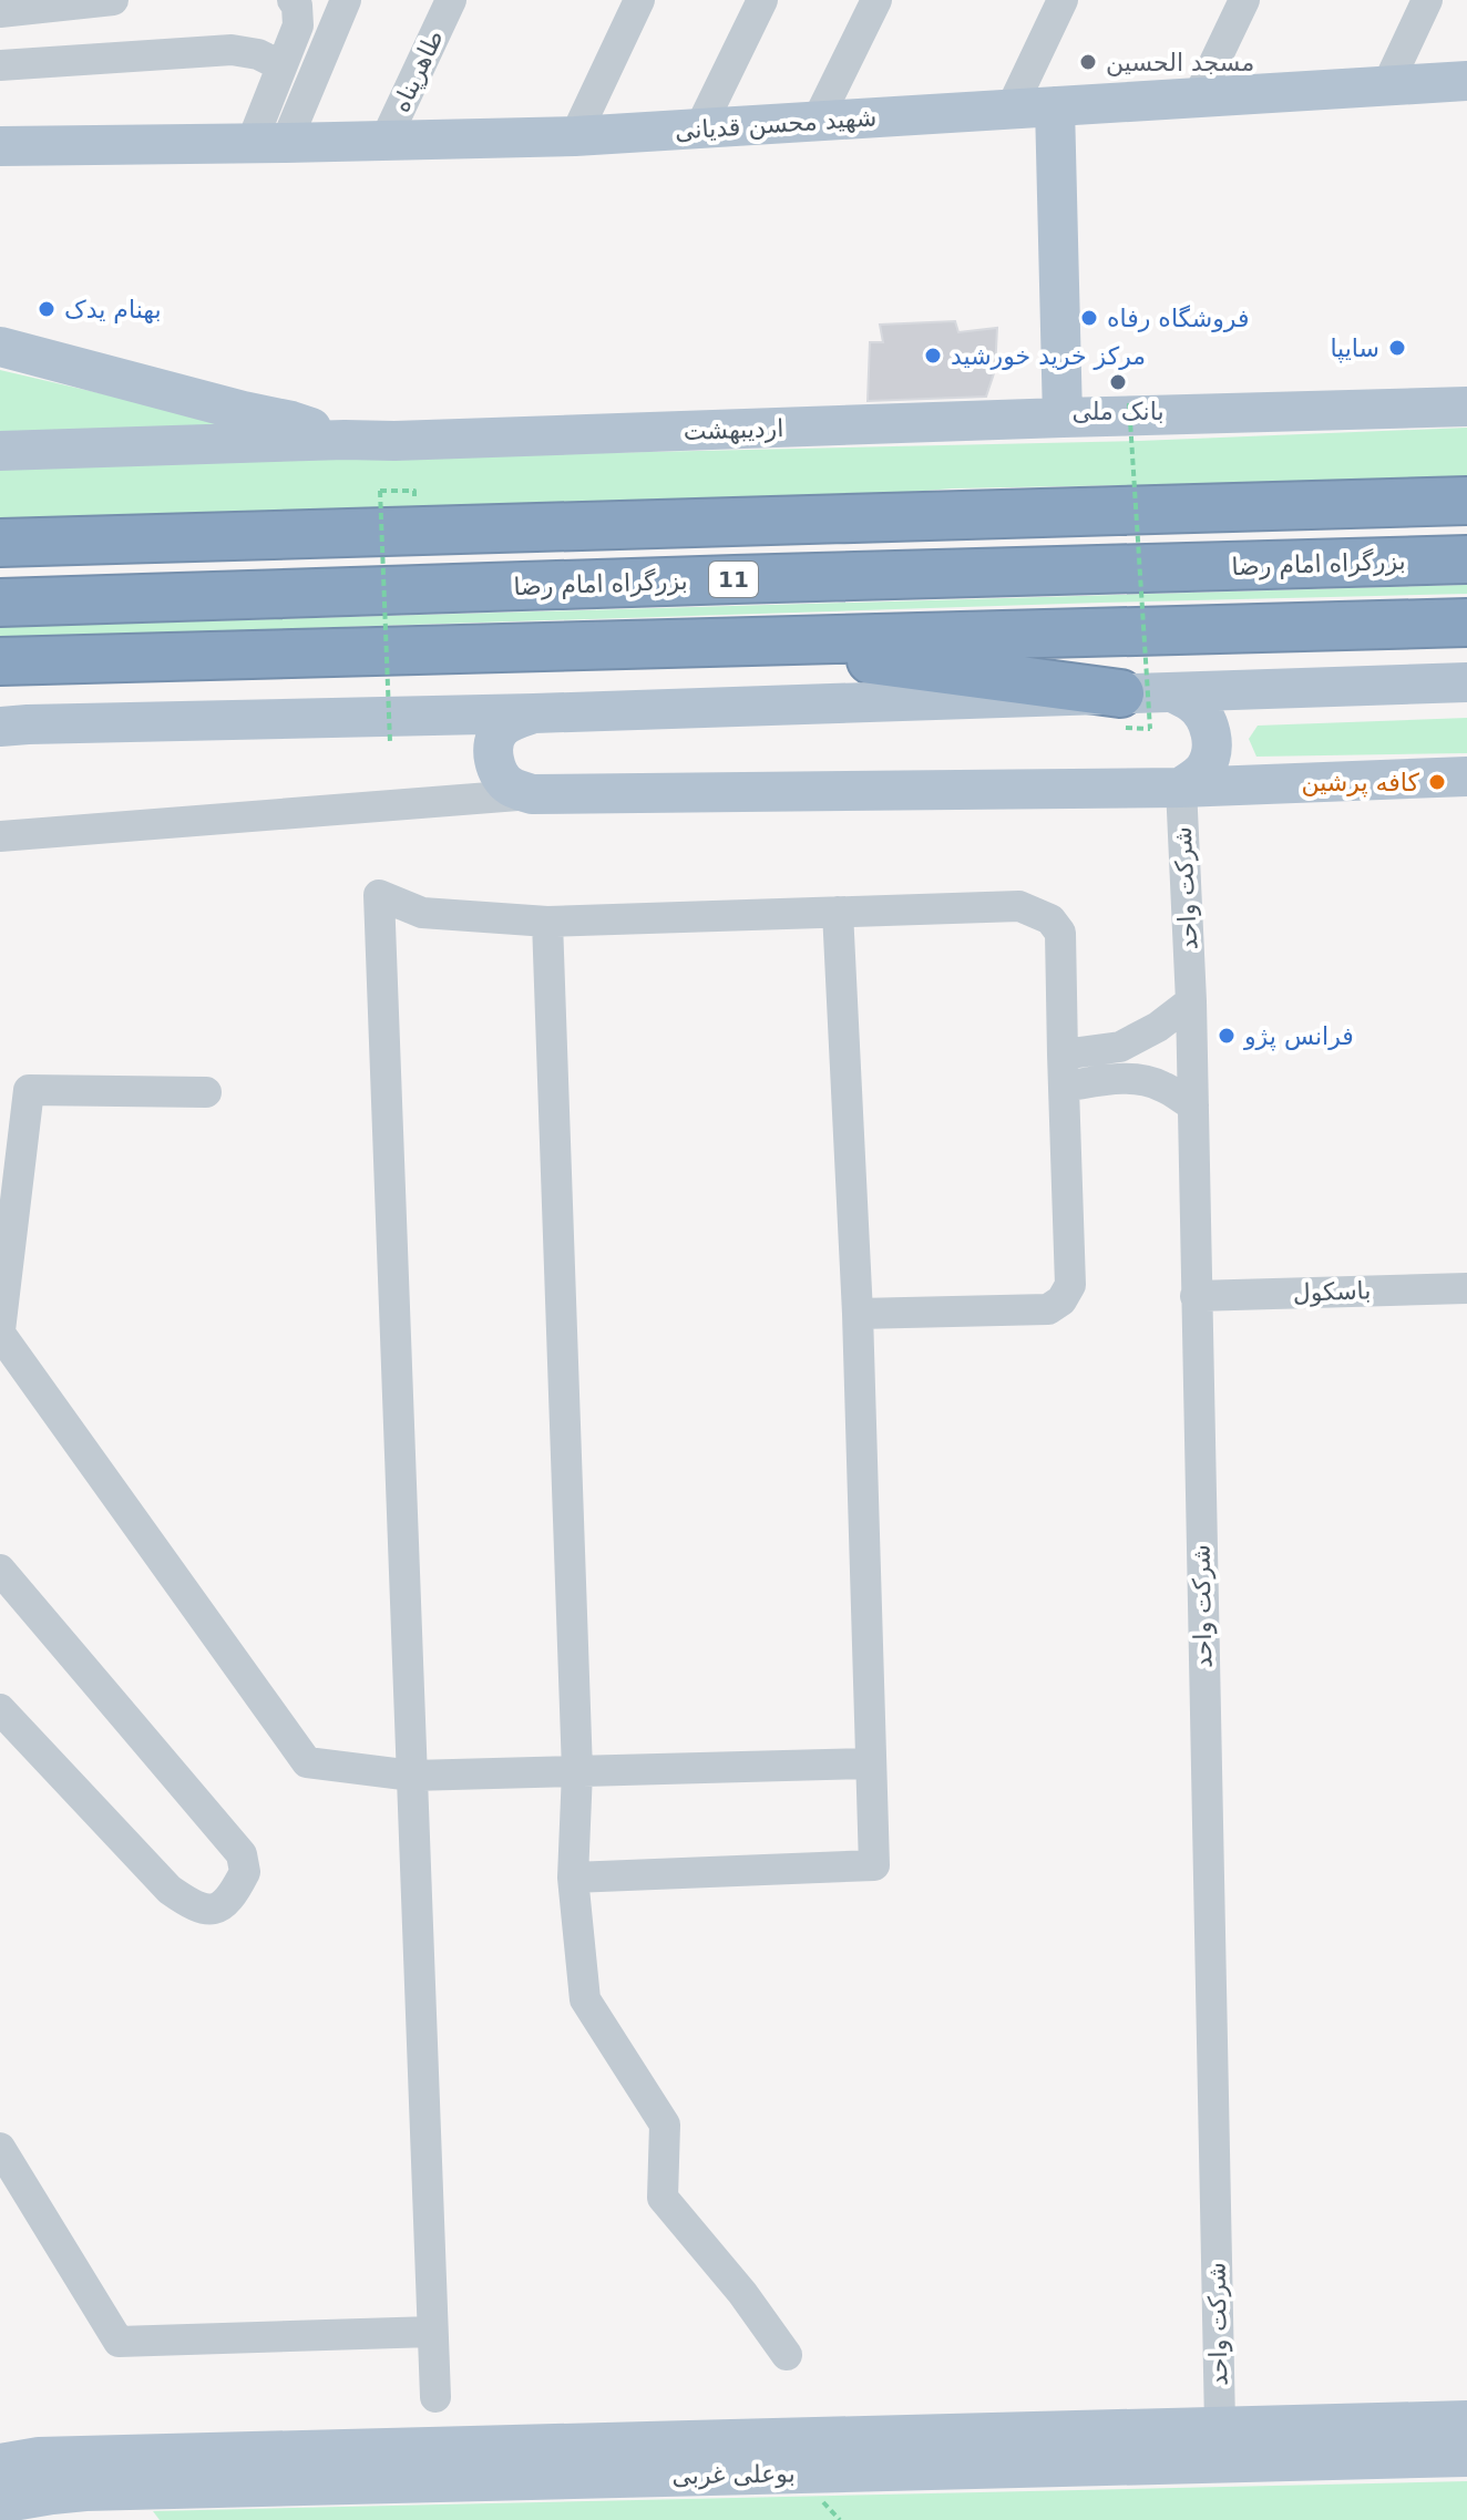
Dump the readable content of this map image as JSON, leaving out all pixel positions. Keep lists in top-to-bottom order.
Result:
{
  "streets": {
    "highway": ["بزرگراه امام رضا", "11"],
    "main road": ["شهید محسن قدیانی", "اردیبهشت", "بوعلی غربی"],
    "street": ["طاهرپناه", "شرکت واحد", "باسکول"]
  },
  "crossings": [
    ["طاهرپناه", "شهید محسن قدیانی"],
    ["شرکت واحد", "باسکول"],
    ["شرکت واحد", "بوعلی غربی"]
  ],
  "places": [
    "مسجد الحسین",
    "بهنام یدک",
    "فروشگاه رفاه",
    "سایپا",
    "مرکز خرید خورشید",
    "بانک ملی",
    "کافه پرشین",
    "فرانس پژو"
  ]
}
